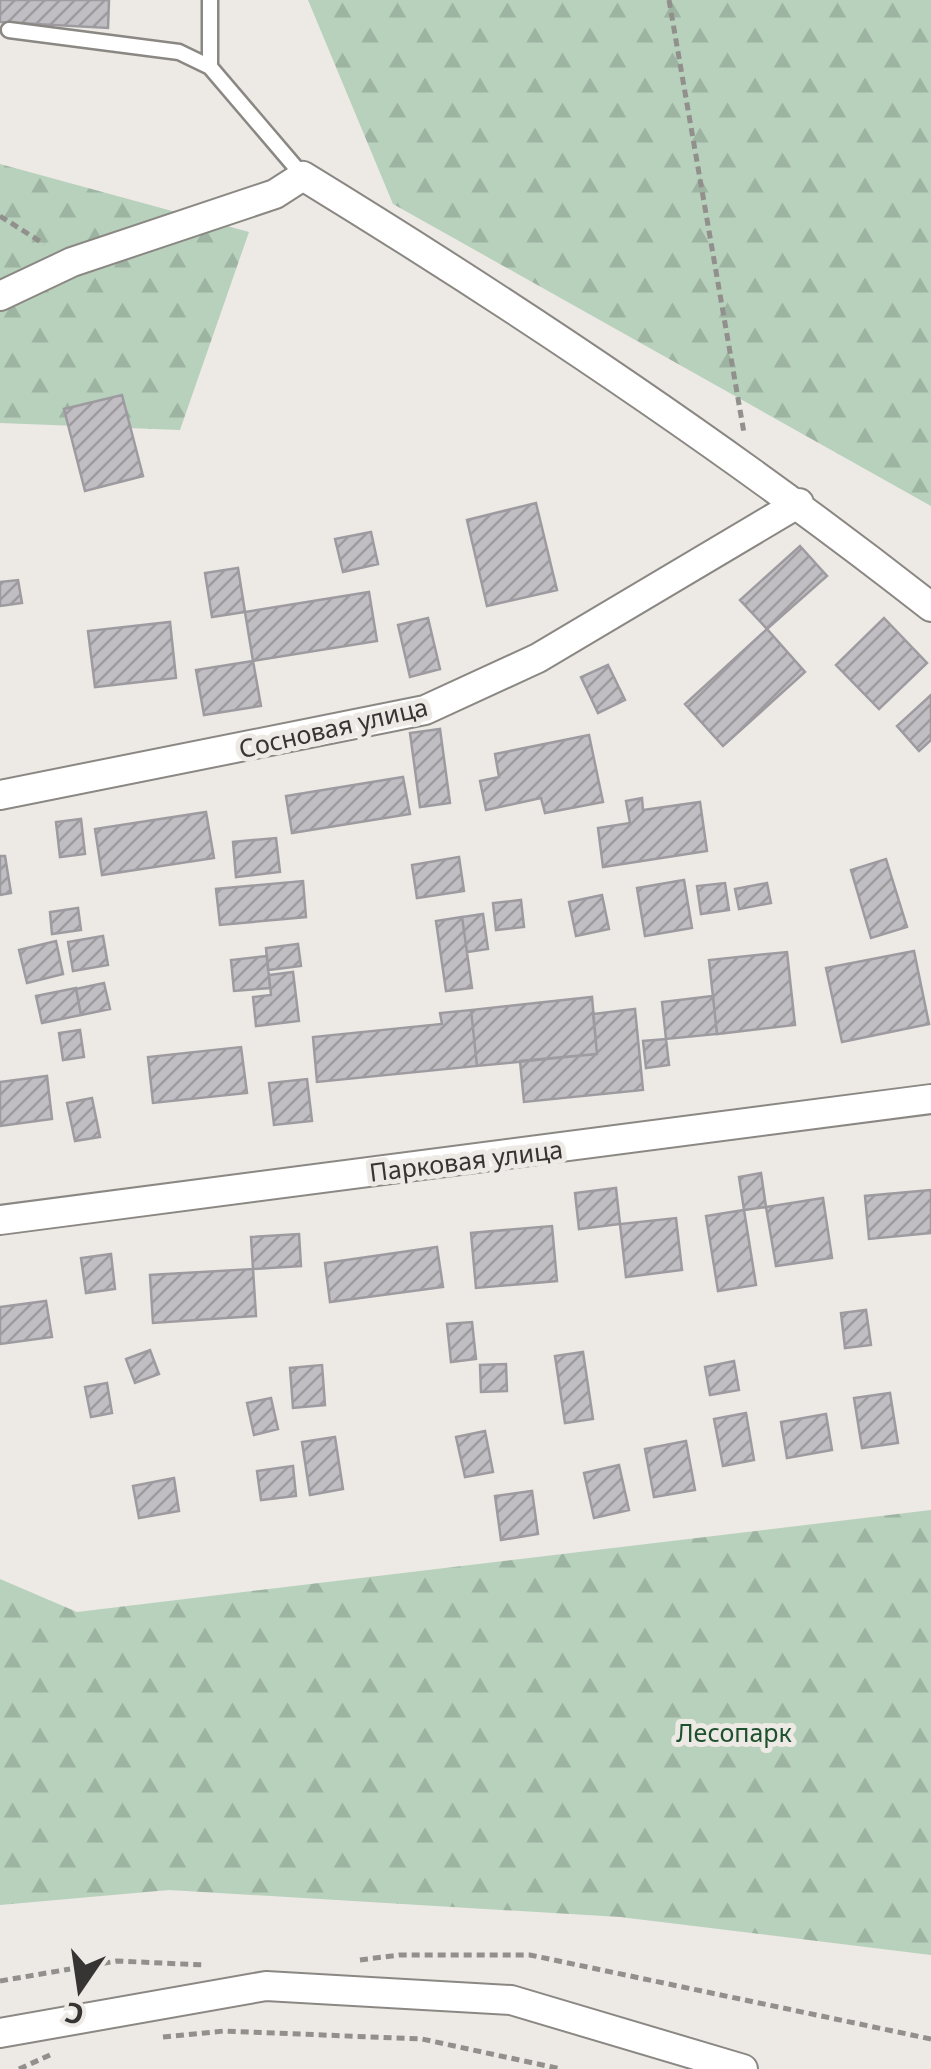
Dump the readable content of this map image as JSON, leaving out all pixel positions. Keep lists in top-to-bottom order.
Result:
{
  "streets": {
    "street": ["Сосновая улица", "Парковая улица"]
  },
  "parks": ["Лесопарк"],
  "north": "bottom"
}
